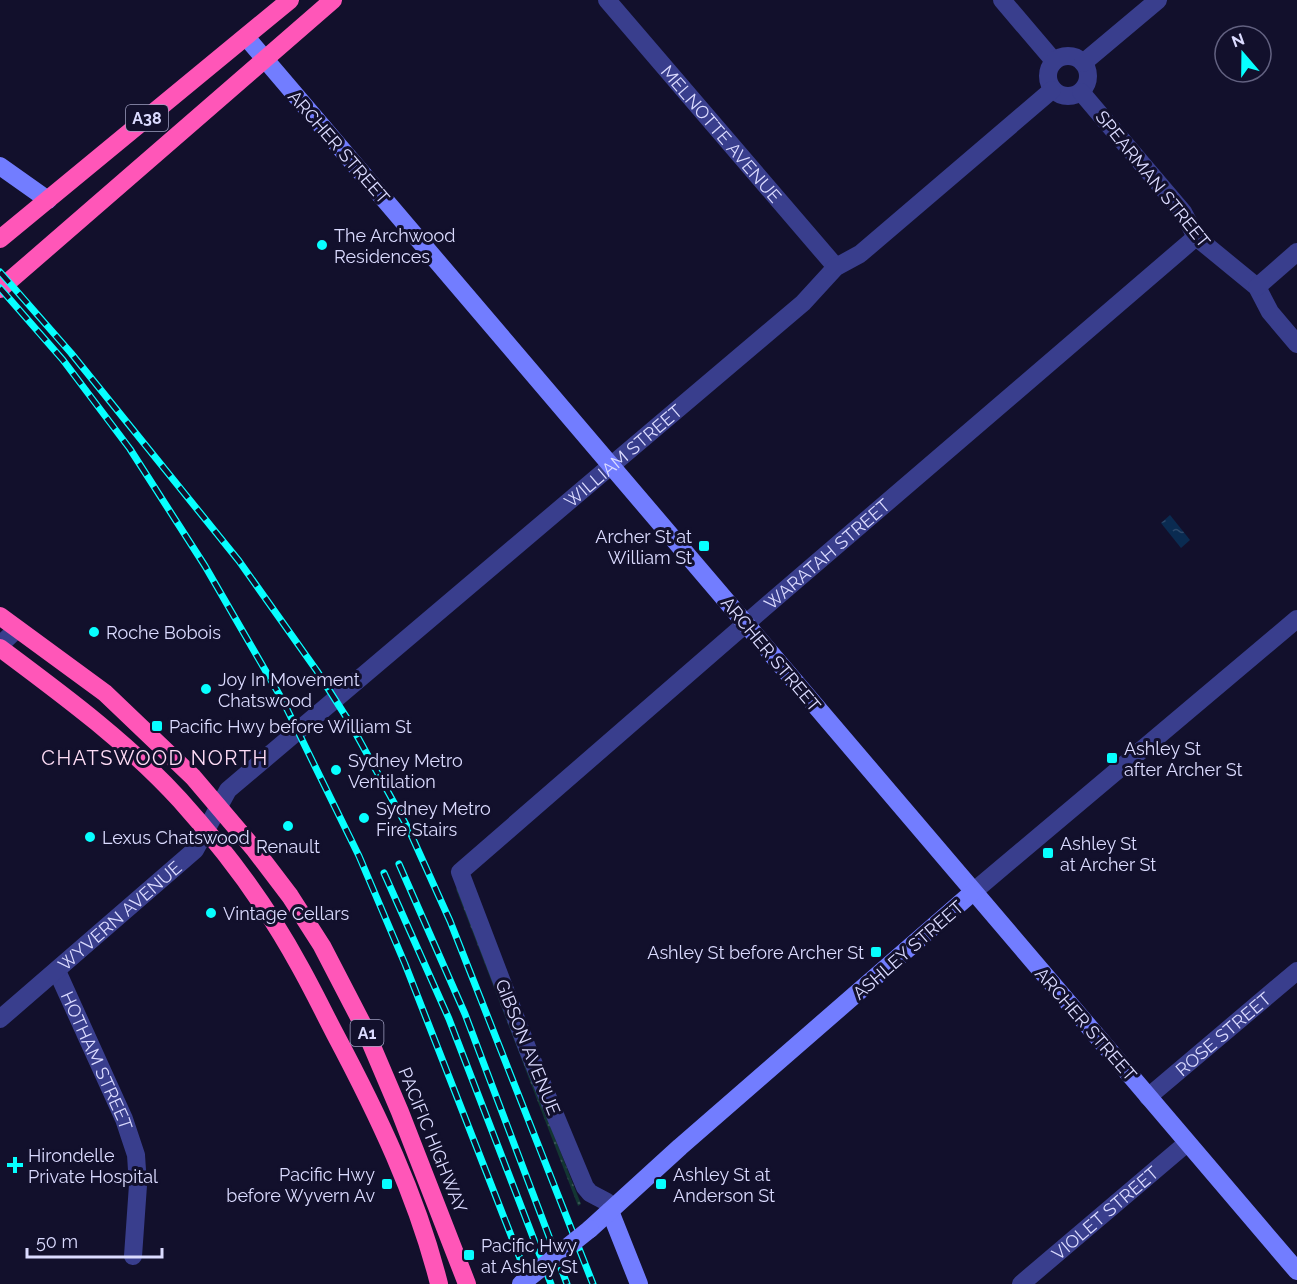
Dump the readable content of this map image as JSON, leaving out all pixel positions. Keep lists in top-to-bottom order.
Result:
{
  "streets": {
    "highway": ["A38", "A1", "PACIFIC HIGHWAY"],
    "main road": ["ARCHER STREET", "ASHLEY STREET"],
    "street": [
      "MELNOTTE AVENUE",
      "SPEARMAN STREET",
      "WILLIAM STREET",
      "WARATAH STREET",
      "WYVERN AVENUE",
      "ROSE STREET",
      "GIBSON AVENUE",
      "HOTHAM STREET",
      "VIOLET STREET"
    ]
  },
  "crossings": [
    ["A38", "ARCHER STREET"],
    ["MELNOTTE AVENUE", "WILLIAM STREET"],
    ["ARCHER STREET", "WILLIAM STREET"],
    ["ARCHER STREET", "WARATAH STREET"],
    ["ARCHER STREET", "ASHLEY STREET"],
    ["ARCHER STREET", "ROSE STREET"],
    ["ARCHER STREET", "VIOLET STREET"],
    ["SPEARMAN STREET", "WILLIAM STREET"],
    ["SPEARMAN STREET", "WARATAH STREET"],
    ["WILLIAM STREET", "WYVERN AVENUE"],
    ["WILLIAM STREET", "A1"],
    ["WILLIAM STREET", "PACIFIC HIGHWAY"],
    ["WARATAH STREET", "GIBSON AVENUE"],
    ["WYVERN AVENUE", "A1"],
    ["WYVERN AVENUE", "HOTHAM STREET"],
    ["ASHLEY STREET", "GIBSON AVENUE"]
  ],
  "districts": ["CHATSWOOD NORTH"],
  "places": {
    "other": [
      "The Archwood Residences",
      "Roche Bobois",
      "Joy In Movement Chatswood",
      "Sydney Metro Ventilation",
      "Sydney Metro Fire Stairs",
      "Renault",
      "Lexus Chatswood",
      "Vintage Cellars"
    ],
    "transit": [
      "Archer St at William St",
      "Pacific Hwy before William St",
      "Ashley St after Archer St",
      "Ashley St at Archer St",
      "Ashley St before Archer St",
      "Pacific Hwy before Wyvern Av",
      "Ashley St at Anderson St",
      "Pacific Hwy at Ashley St"
    ],
    "health": ["Hirondelle Private Hospital"]
  },
  "scale_bar": "50 m",
  "north": "top"
}
